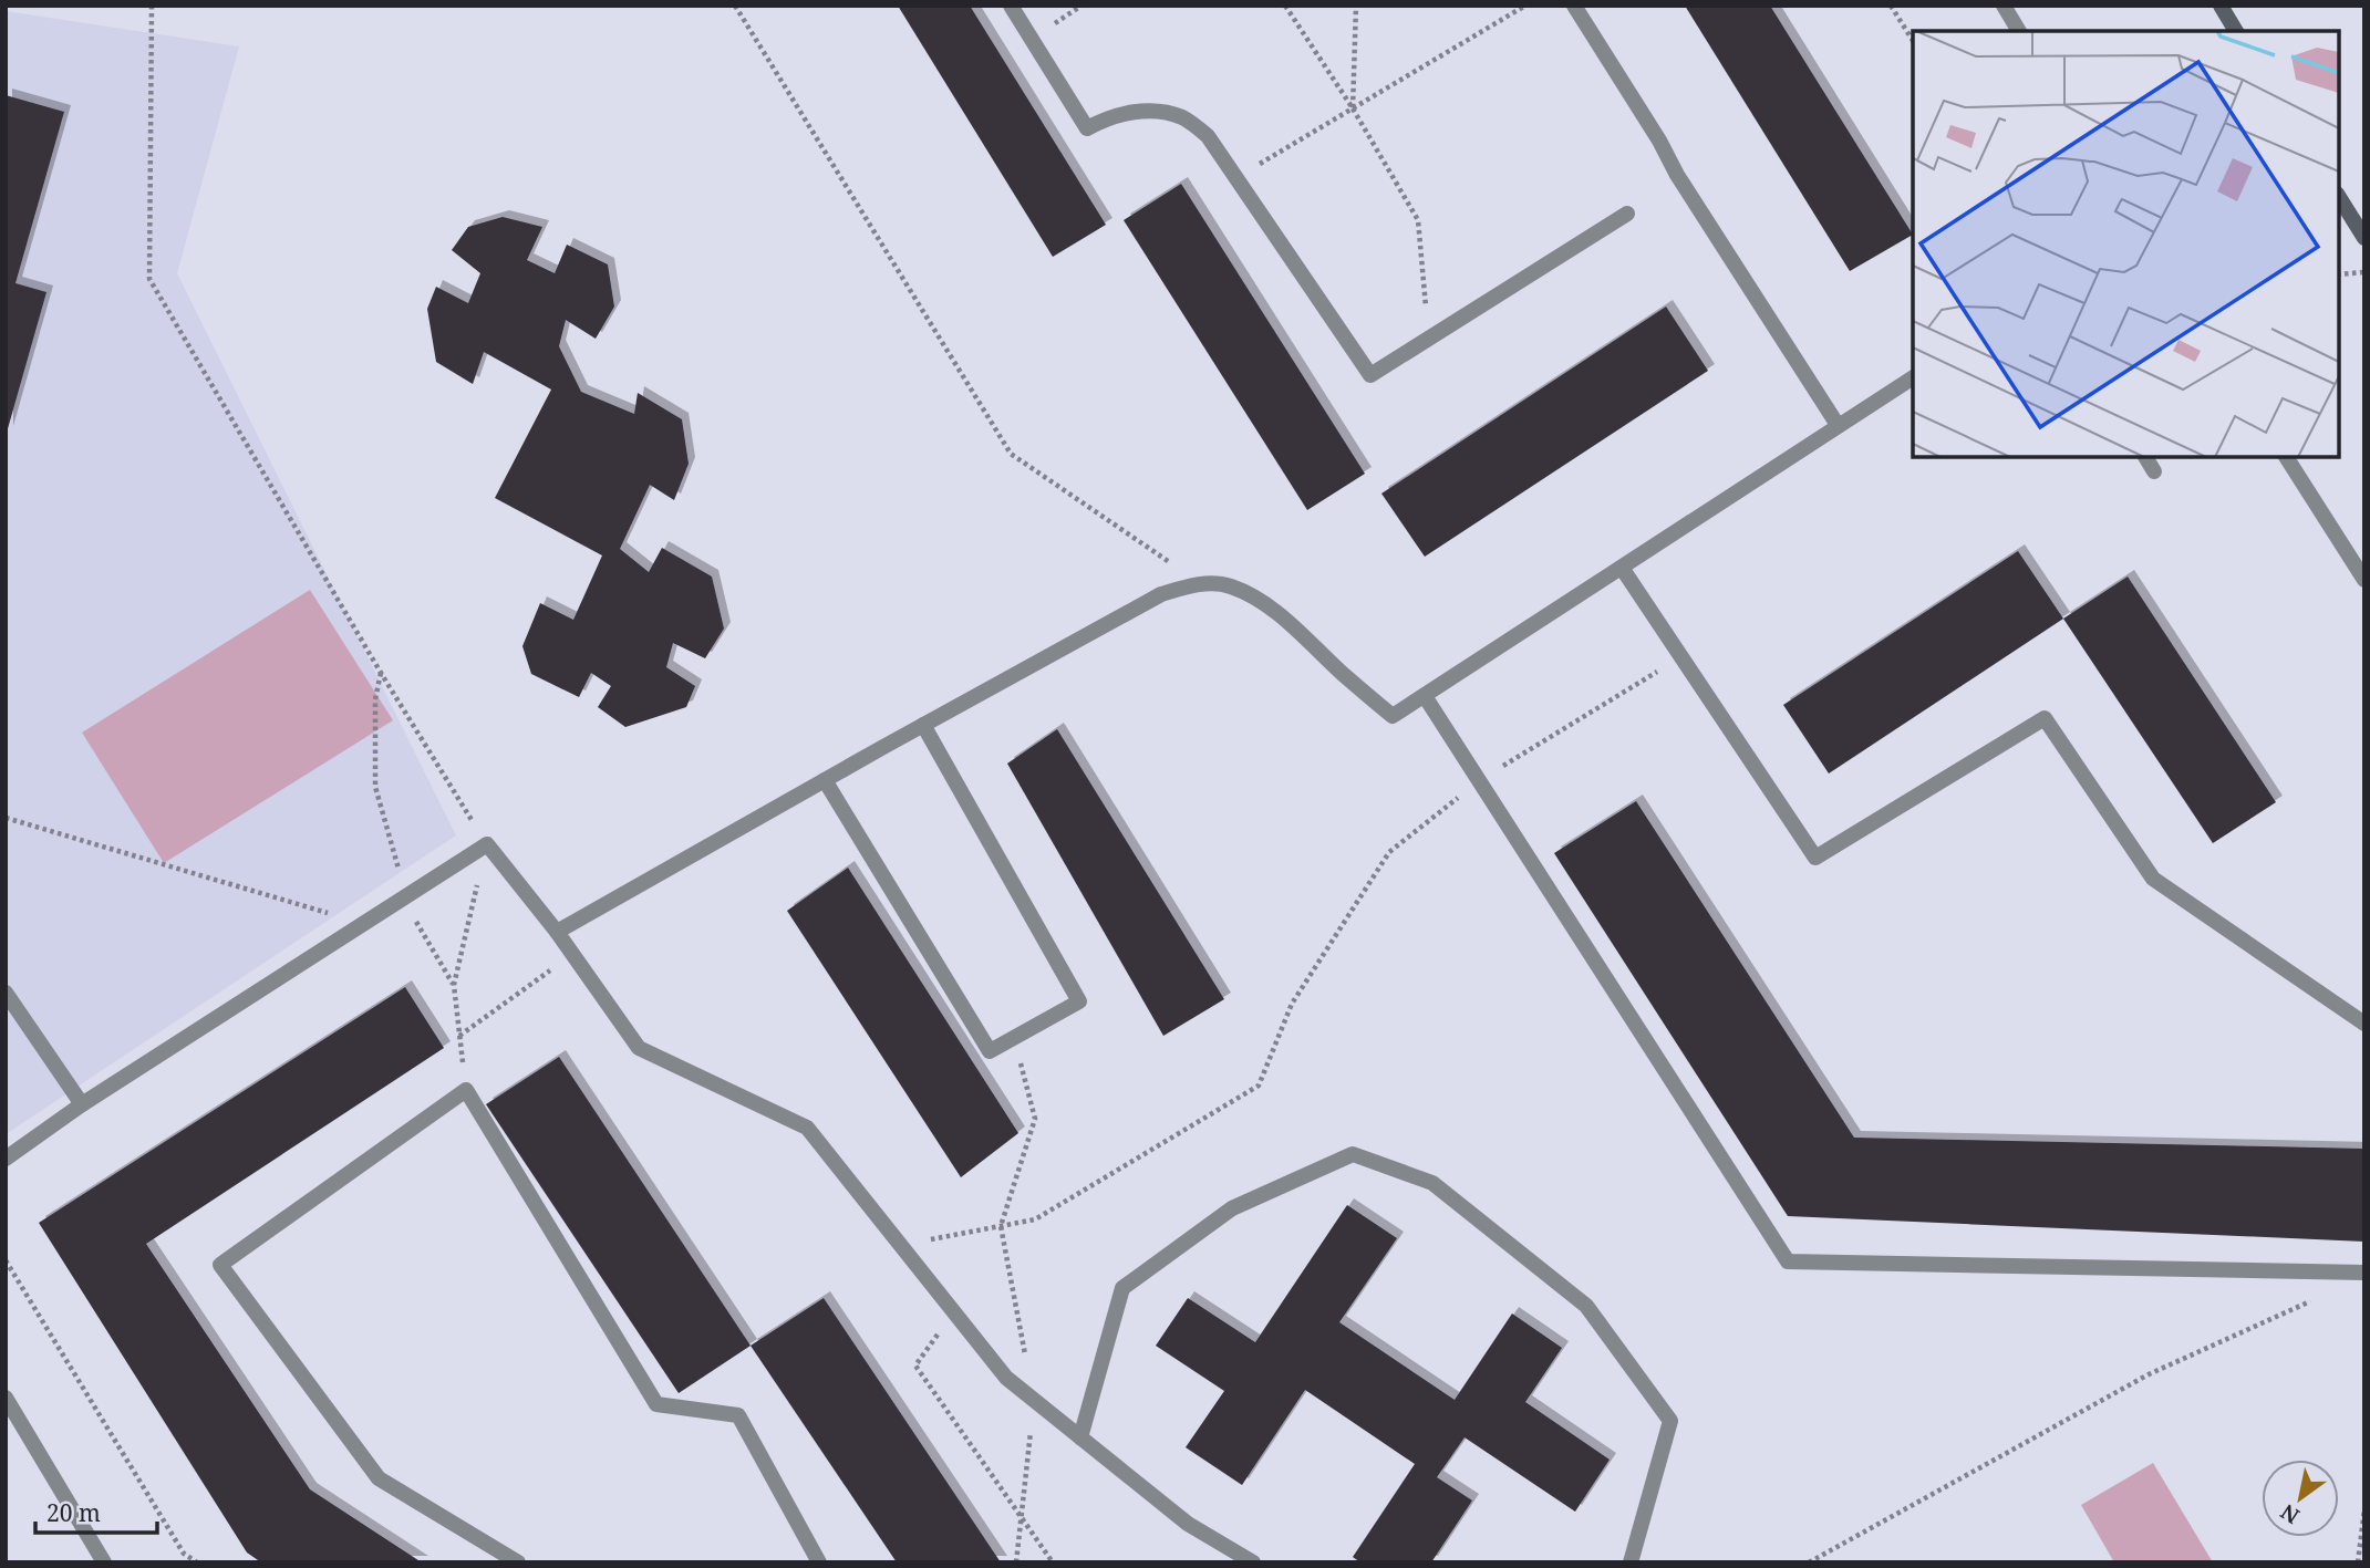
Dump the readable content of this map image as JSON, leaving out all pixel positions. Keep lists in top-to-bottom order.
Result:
{
  "scale_bar": "20 m",
  "north": "bottom left"
}
